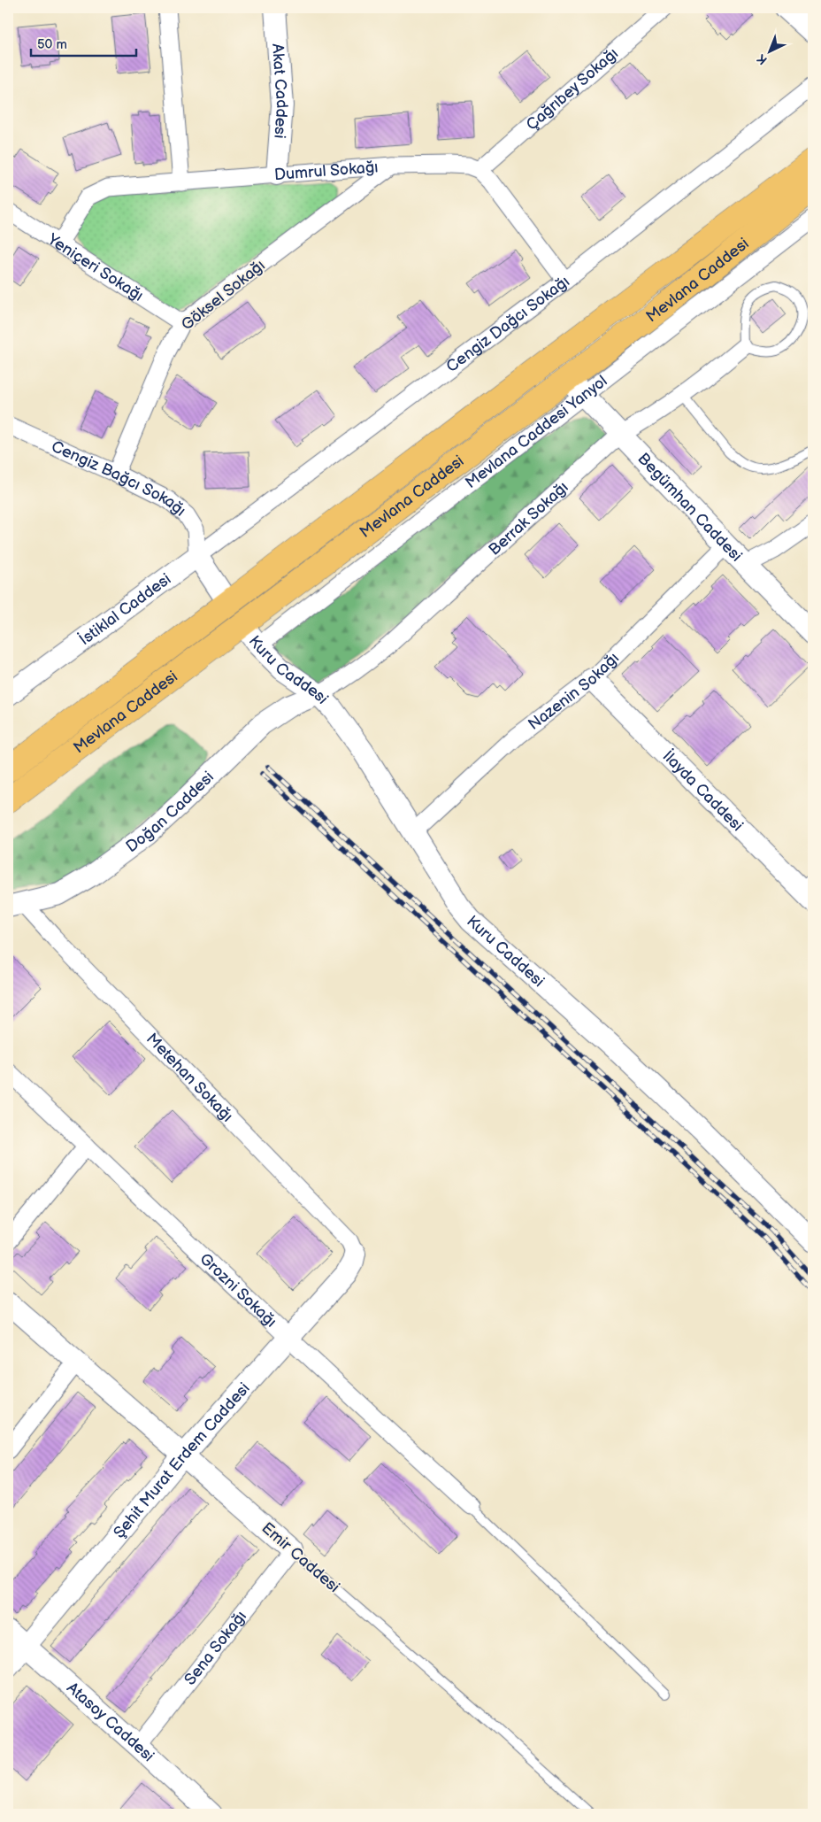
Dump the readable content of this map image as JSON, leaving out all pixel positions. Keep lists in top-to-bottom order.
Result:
{
  "streets": {
    "main road": ["Mevlana Caddesi"],
    "street": [
      "Çağrıbey Sokağı",
      "Akat Caddesi",
      "Dumrul Sokağı",
      "Yeniçeri Sokağı",
      "Göksel Sokağı",
      "Cengiz Dağcı Sokağı",
      "Mevlana Caddesi Yanyol",
      "Cengiz Bağcı Sokağı",
      "Begümhan Caddesi",
      "Berrak Sokağı",
      "İstiklal Caddesi",
      "Kuru Caddesi",
      "Nazenin Sokağı",
      "İlayda Caddesi",
      "Doğan Caddesi",
      "Metehan Sokağı",
      "Grozni Sokağı",
      "Şehit Murat Erdem Caddesi",
      "Emir Caddesi",
      "Sena Sokağı",
      "Atasoy Caddesi"
    ]
  },
  "crossings": [
    ["Çağrıbey Sokağı", "Dumrul Sokağı"],
    ["Akat Caddesi", "Dumrul Sokağı"],
    ["Dumrul Sokağı", "Yeniçeri Sokağı"],
    ["Dumrul Sokağı", "Göksel Sokağı"],
    ["Yeniçeri Sokağı", "Göksel Sokağı"],
    ["Mevlana Caddesi", "Mevlana Caddesi Yanyol"],
    ["Mevlana Caddesi", "Begümhan Caddesi"],
    ["Mevlana Caddesi", "Kuru Caddesi"],
    ["Göksel Sokağı", "Cengiz Bağcı Sokağı"],
    ["Cengiz Dağcı Sokağı", "Cengiz Bağcı Sokağı"],
    ["Cengiz Dağcı Sokağı", "İstiklal Caddesi"],
    ["Mevlana Caddesi Yanyol", "Begümhan Caddesi"],
    ["Mevlana Caddesi Yanyol", "Kuru Caddesi"],
    ["Cengiz Bağcı Sokağı", "İstiklal Caddesi"],
    ["Begümhan Caddesi", "Berrak Sokağı"],
    ["Begümhan Caddesi", "Nazenin Sokağı"],
    ["Berrak Sokağı", "Kuru Caddesi"],
    ["Berrak Sokağı", "Doğan Caddesi"],
    ["Kuru Caddesi", "Nazenin Sokağı"],
    ["Kuru Caddesi", "Doğan Caddesi"],
    ["Nazenin Sokağı", "İlayda Caddesi"],
    ["Doğan Caddesi", "Metehan Sokağı"],
    ["Metehan Sokağı", "Şehit Murat Erdem Caddesi"],
    ["Grozni Sokağı", "Şehit Murat Erdem Caddesi"],
    ["Şehit Murat Erdem Caddesi", "Emir Caddesi"],
    ["Şehit Murat Erdem Caddesi", "Atasoy Caddesi"],
    ["Emir Caddesi", "Sena Sokağı"],
    ["Sena Sokağı", "Atasoy Caddesi"]
  ],
  "scale_bar": "50 m",
  "north": "bottom left"
}
